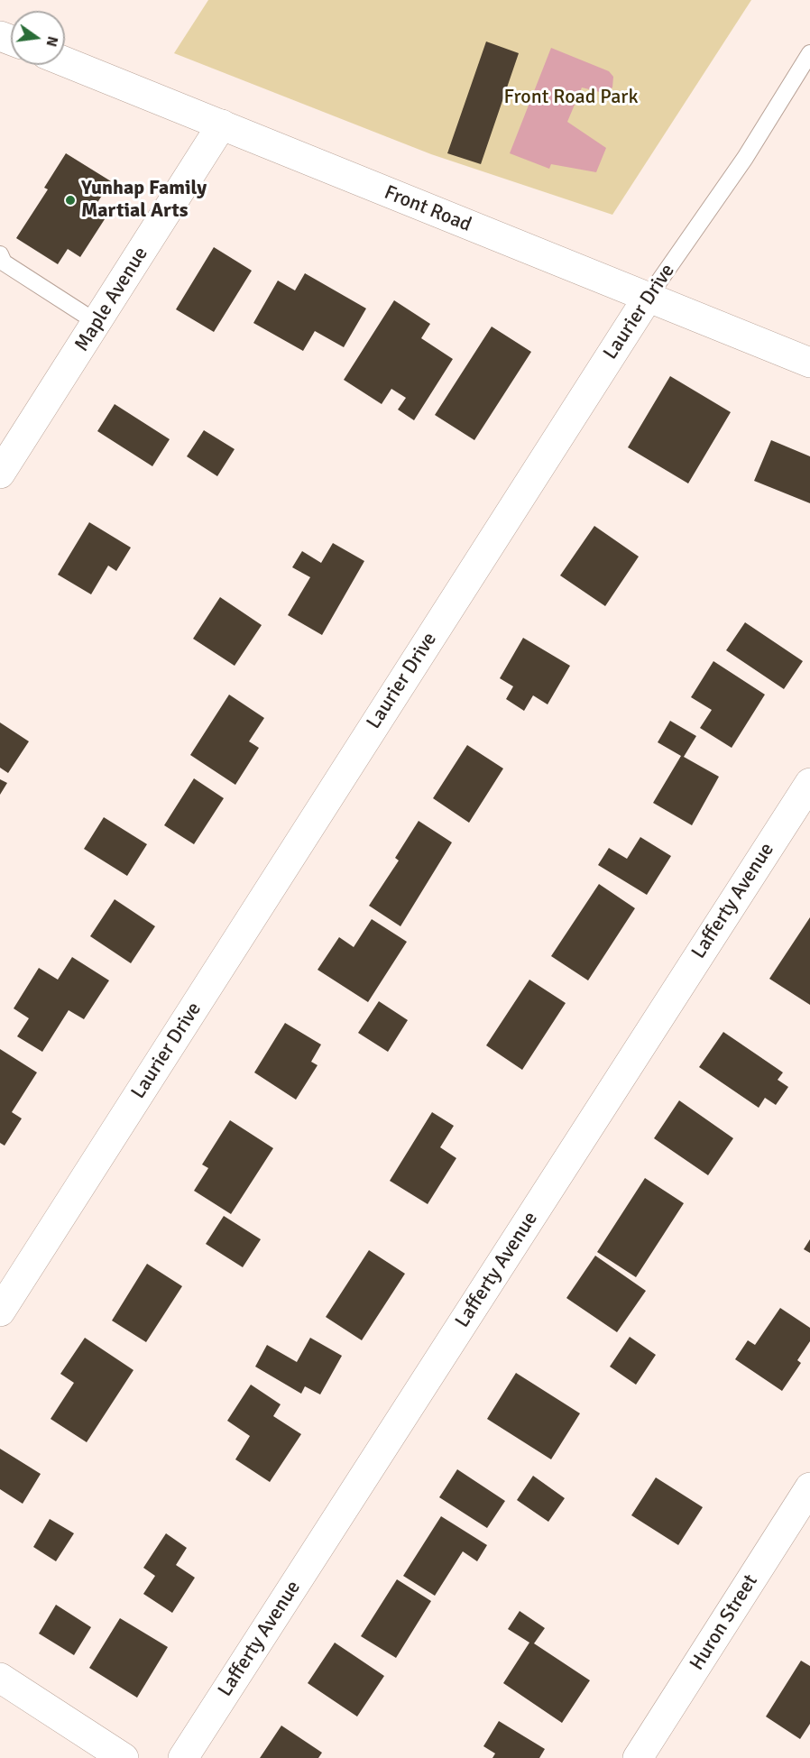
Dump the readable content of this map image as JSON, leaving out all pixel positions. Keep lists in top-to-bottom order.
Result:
{
  "streets": {
    "street": [
      "Front Road",
      "Maple Avenue",
      "Laurier Drive",
      "Lafferty Avenue",
      "Huron Street"
    ]
  },
  "crossings": [
    ["Front Road", "Maple Avenue"],
    ["Front Road", "Laurier Drive"]
  ],
  "parks": ["Front Road Park"],
  "places": ["Yunhap Family Martial Arts"],
  "north": "right"
}
